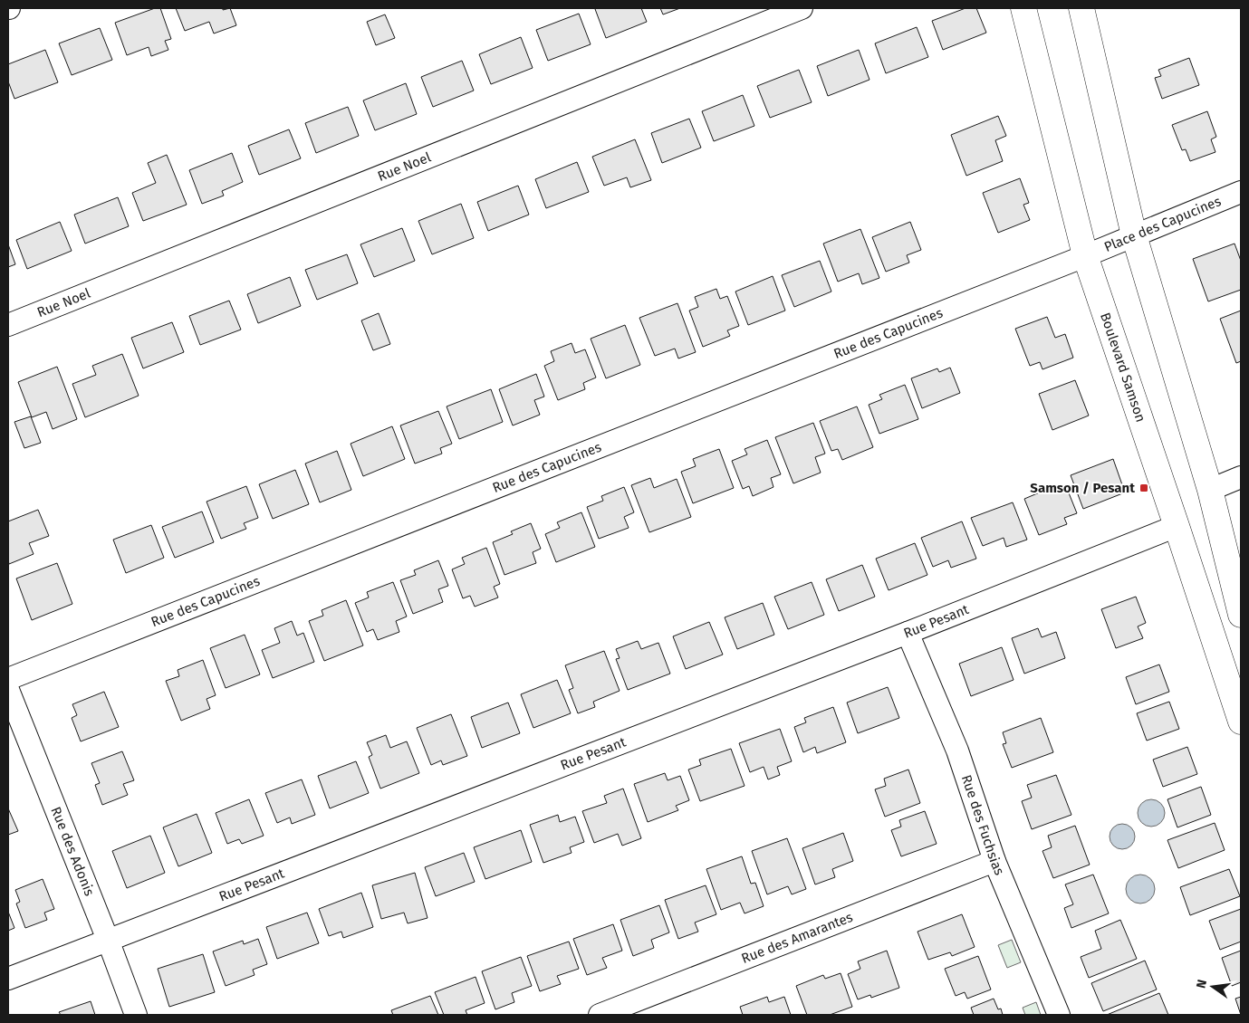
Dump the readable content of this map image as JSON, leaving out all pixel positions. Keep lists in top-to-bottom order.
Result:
{
  "streets": {
    "street": [
      "Rue Noel",
      "Place des Capucines",
      "Rue des Capucines",
      "Boulevard Samson",
      "Rue Pesant",
      "Rue des Fuchsias",
      "Rue des Adonis",
      "Rue des Amarantes"
    ]
  },
  "crossings": [
    ["Place des Capucines", "Rue des Capucines"],
    ["Place des Capucines", "Boulevard Samson"],
    ["Rue des Capucines", "Boulevard Samson"],
    ["Boulevard Samson", "Rue Pesant"],
    ["Rue Pesant", "Rue des Fuchsias"],
    ["Rue Pesant", "Rue des Adonis"],
    ["Rue des Fuchsias", "Rue des Amarantes"]
  ],
  "places": {
    "transit": ["Samson / Pesant"]
  },
  "north": "left"
}
